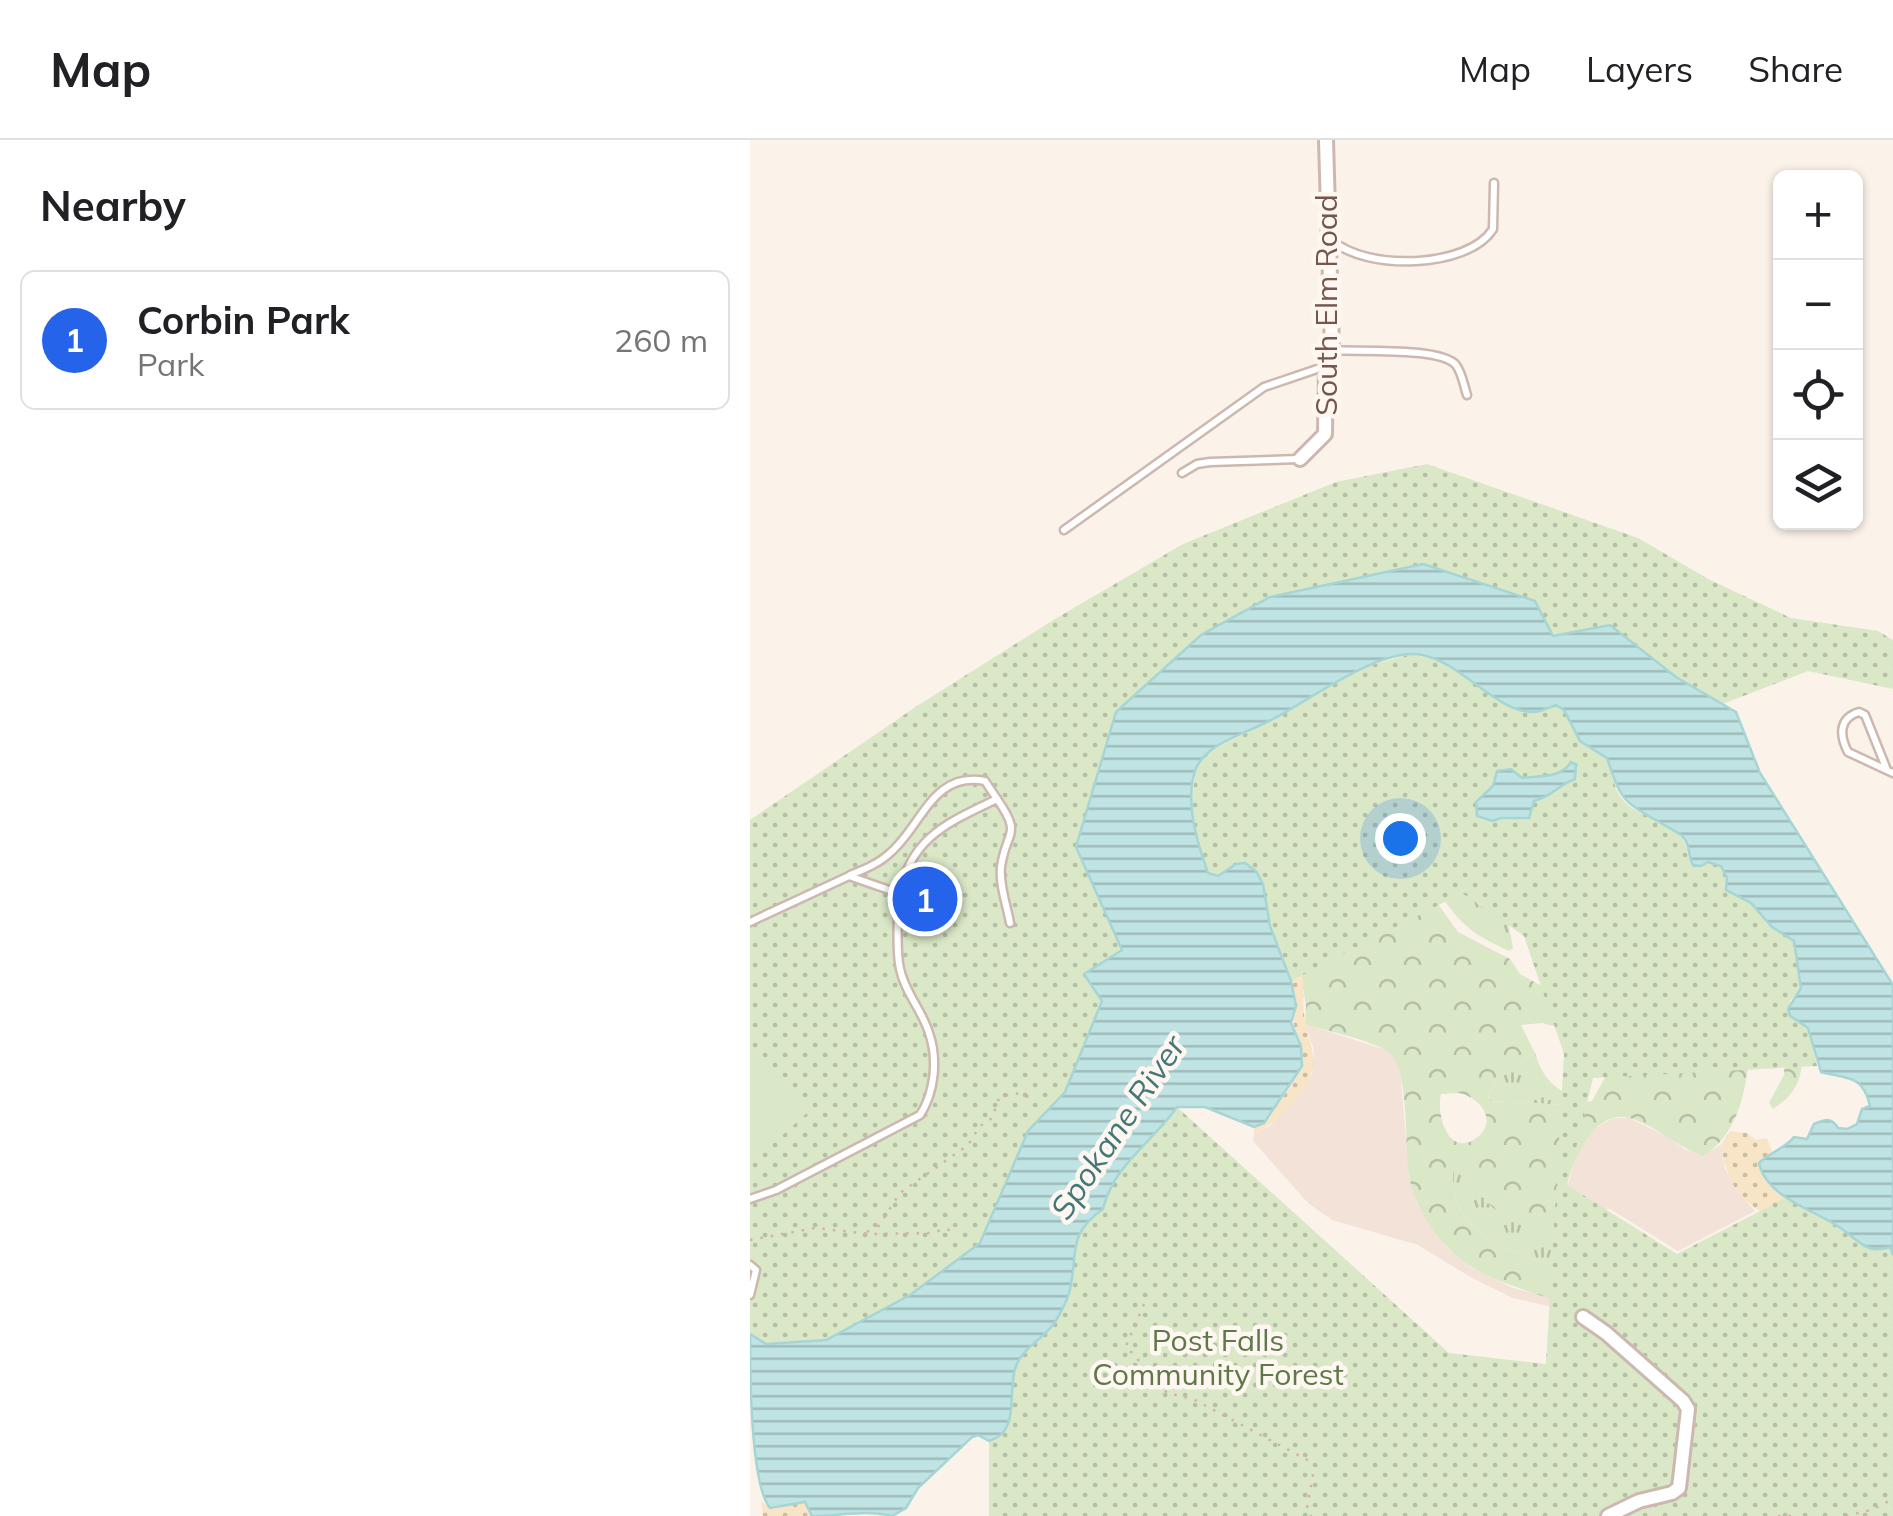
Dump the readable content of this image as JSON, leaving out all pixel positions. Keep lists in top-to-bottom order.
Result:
{
  "streets": {
    "street": ["South Elm Road"]
  },
  "water": ["Spokane River"],
  "parks": ["Post Falls Community Forest"],
  "page": {
    "header": "Map",
    "nav": ["Map", "Layers", "Share"],
    "heading": "Nearby",
    "map_buttons": ["+", "−"],
    "list": [
      {
        "mark": "1",
        "name": "Corbin Park",
        "note": "Park",
        "value": "260 m"
      }
    ],
    "pins": "1"
  }
}
